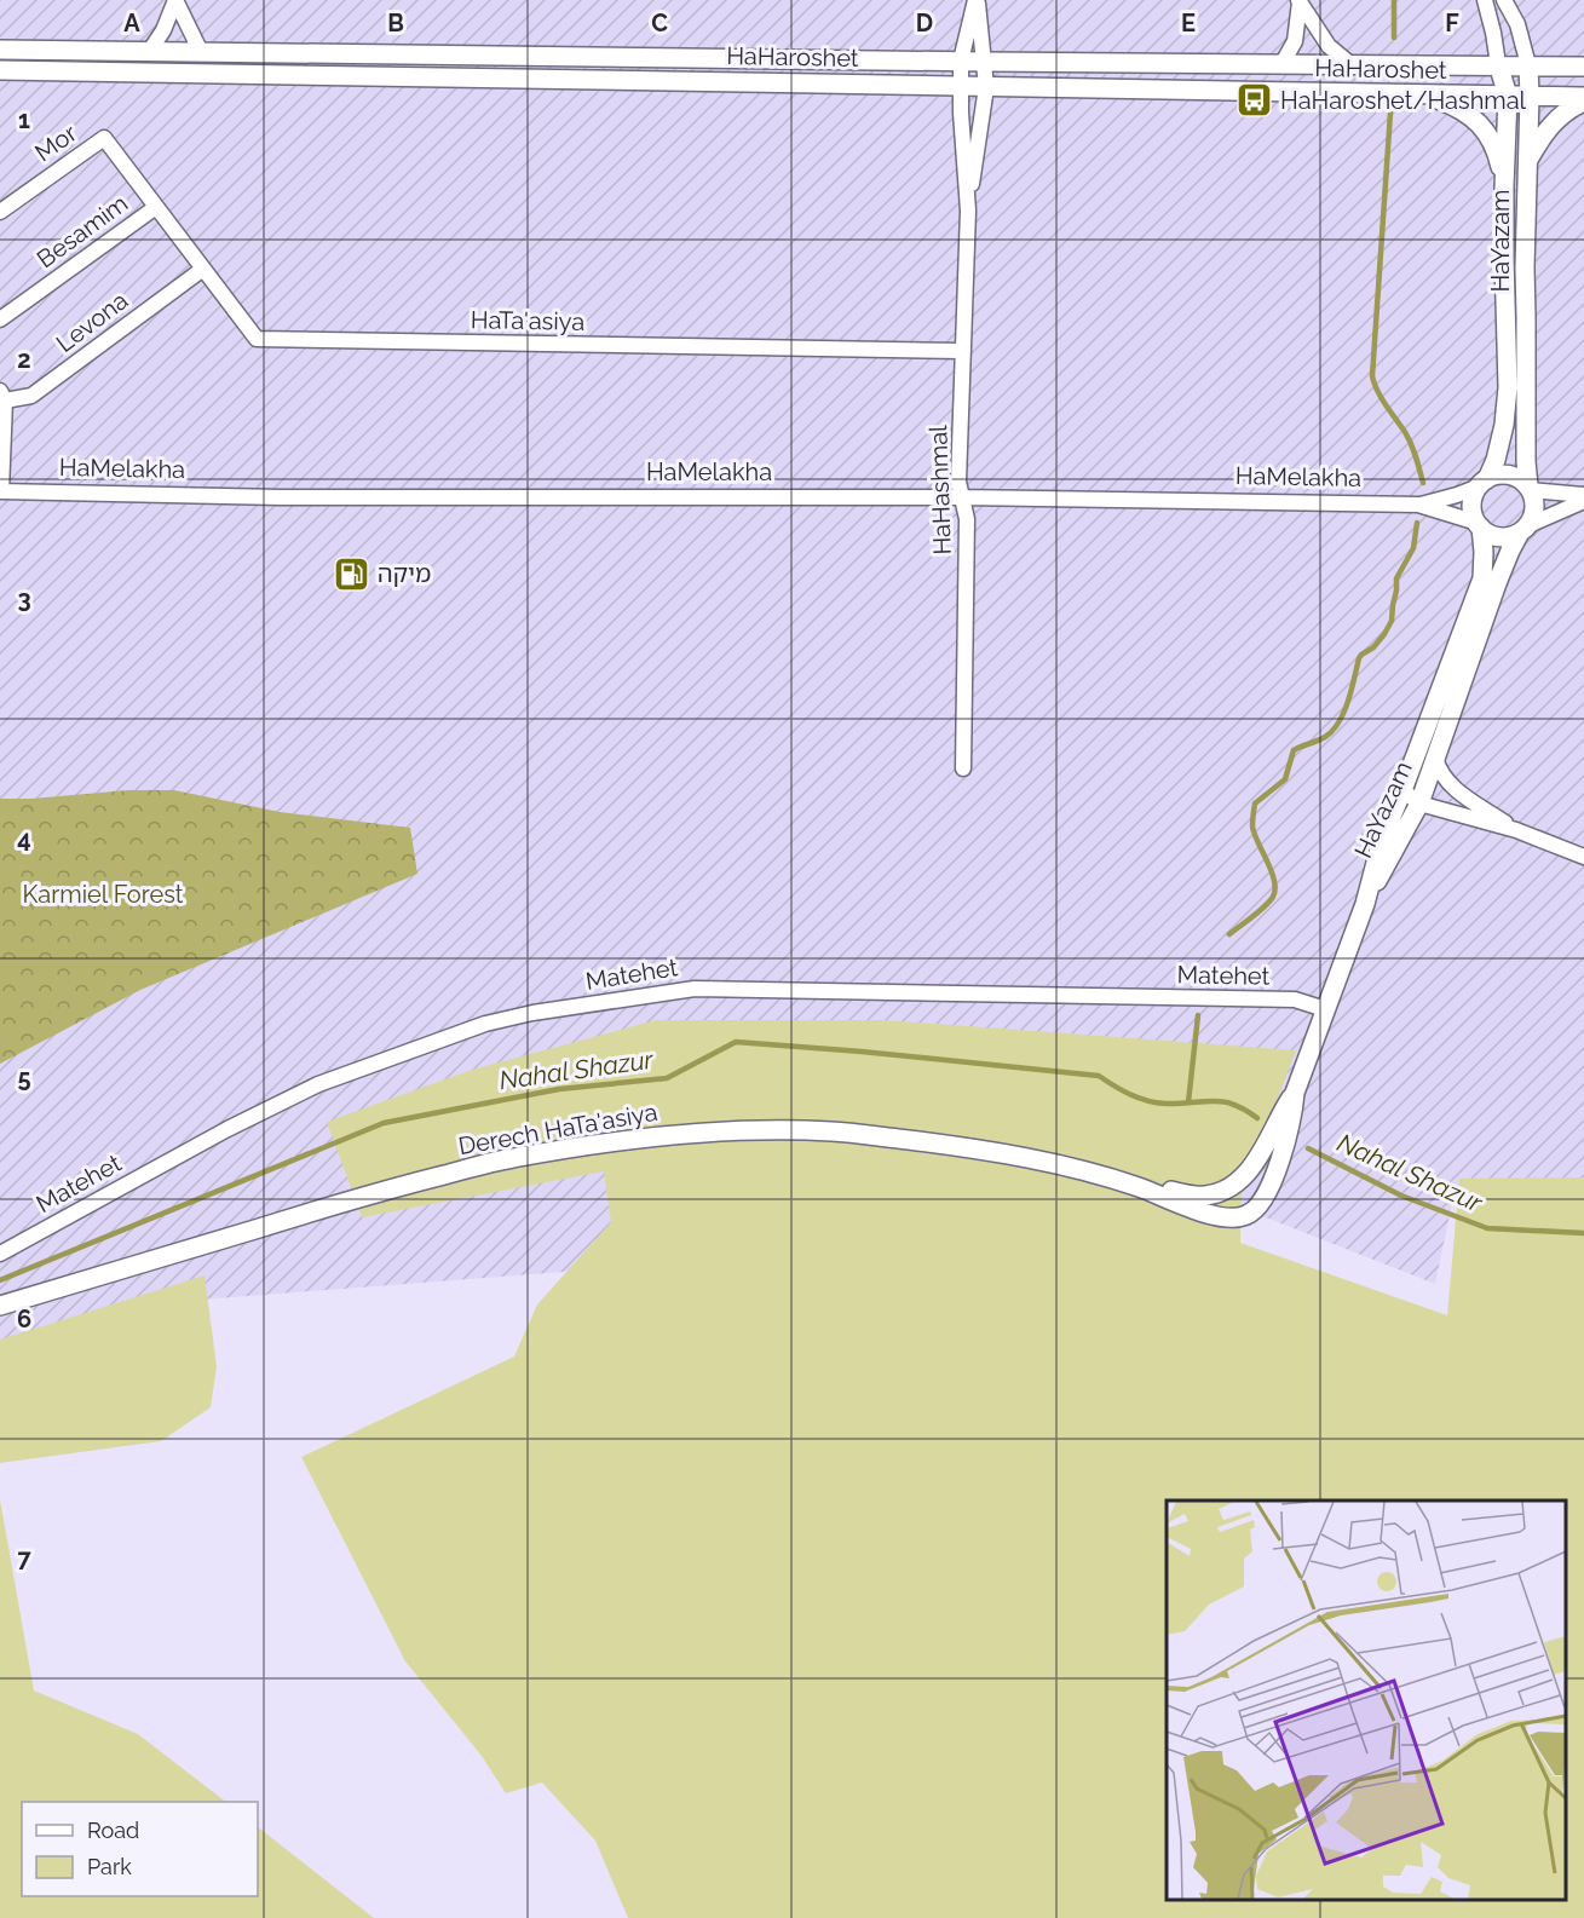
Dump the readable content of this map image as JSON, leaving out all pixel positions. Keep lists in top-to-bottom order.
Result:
{
  "streets": {
    "street": [
      "HaHaroshet",
      "Mor",
      "Besamim",
      "HaYazam",
      "HaTa'asiya",
      "Levona",
      "HaMelakha",
      "HaHashmal",
      "Matehet",
      "Derech HaTa'asiya"
    ]
  },
  "crossings": [
    ["HaHaroshet", "HaYazam"],
    ["HaHaroshet", "HaHashmal"],
    ["Mor", "Besamim"],
    ["Mor", "HaTa'asiya"],
    ["Besamim", "HaTa'asiya"],
    ["HaYazam", "HaMelakha"],
    ["HaYazam", "Matehet"],
    ["HaYazam", "Derech HaTa'asiya"],
    ["HaTa'asiya", "Levona"],
    ["HaTa'asiya", "HaHashmal"],
    ["HaMelakha", "HaHashmal"],
    ["Matehet", "Derech HaTa'asiya"]
  ],
  "water": ["Nahal Shazur"],
  "parks": ["Karmiel Forest"],
  "places": {
    "bus stop": ["HaHaroshet/Hashmal"],
    "fuel station": ["מיקה"]
  },
  "legend": ["Road", "Park"],
  "grid": {
    "columns": [
      "A",
      "B",
      "C",
      "D",
      "E",
      "F"
    ],
    "rows": [
      "1",
      "2",
      "3",
      "4",
      "5",
      "6",
      "7"
    ]
  }
}
